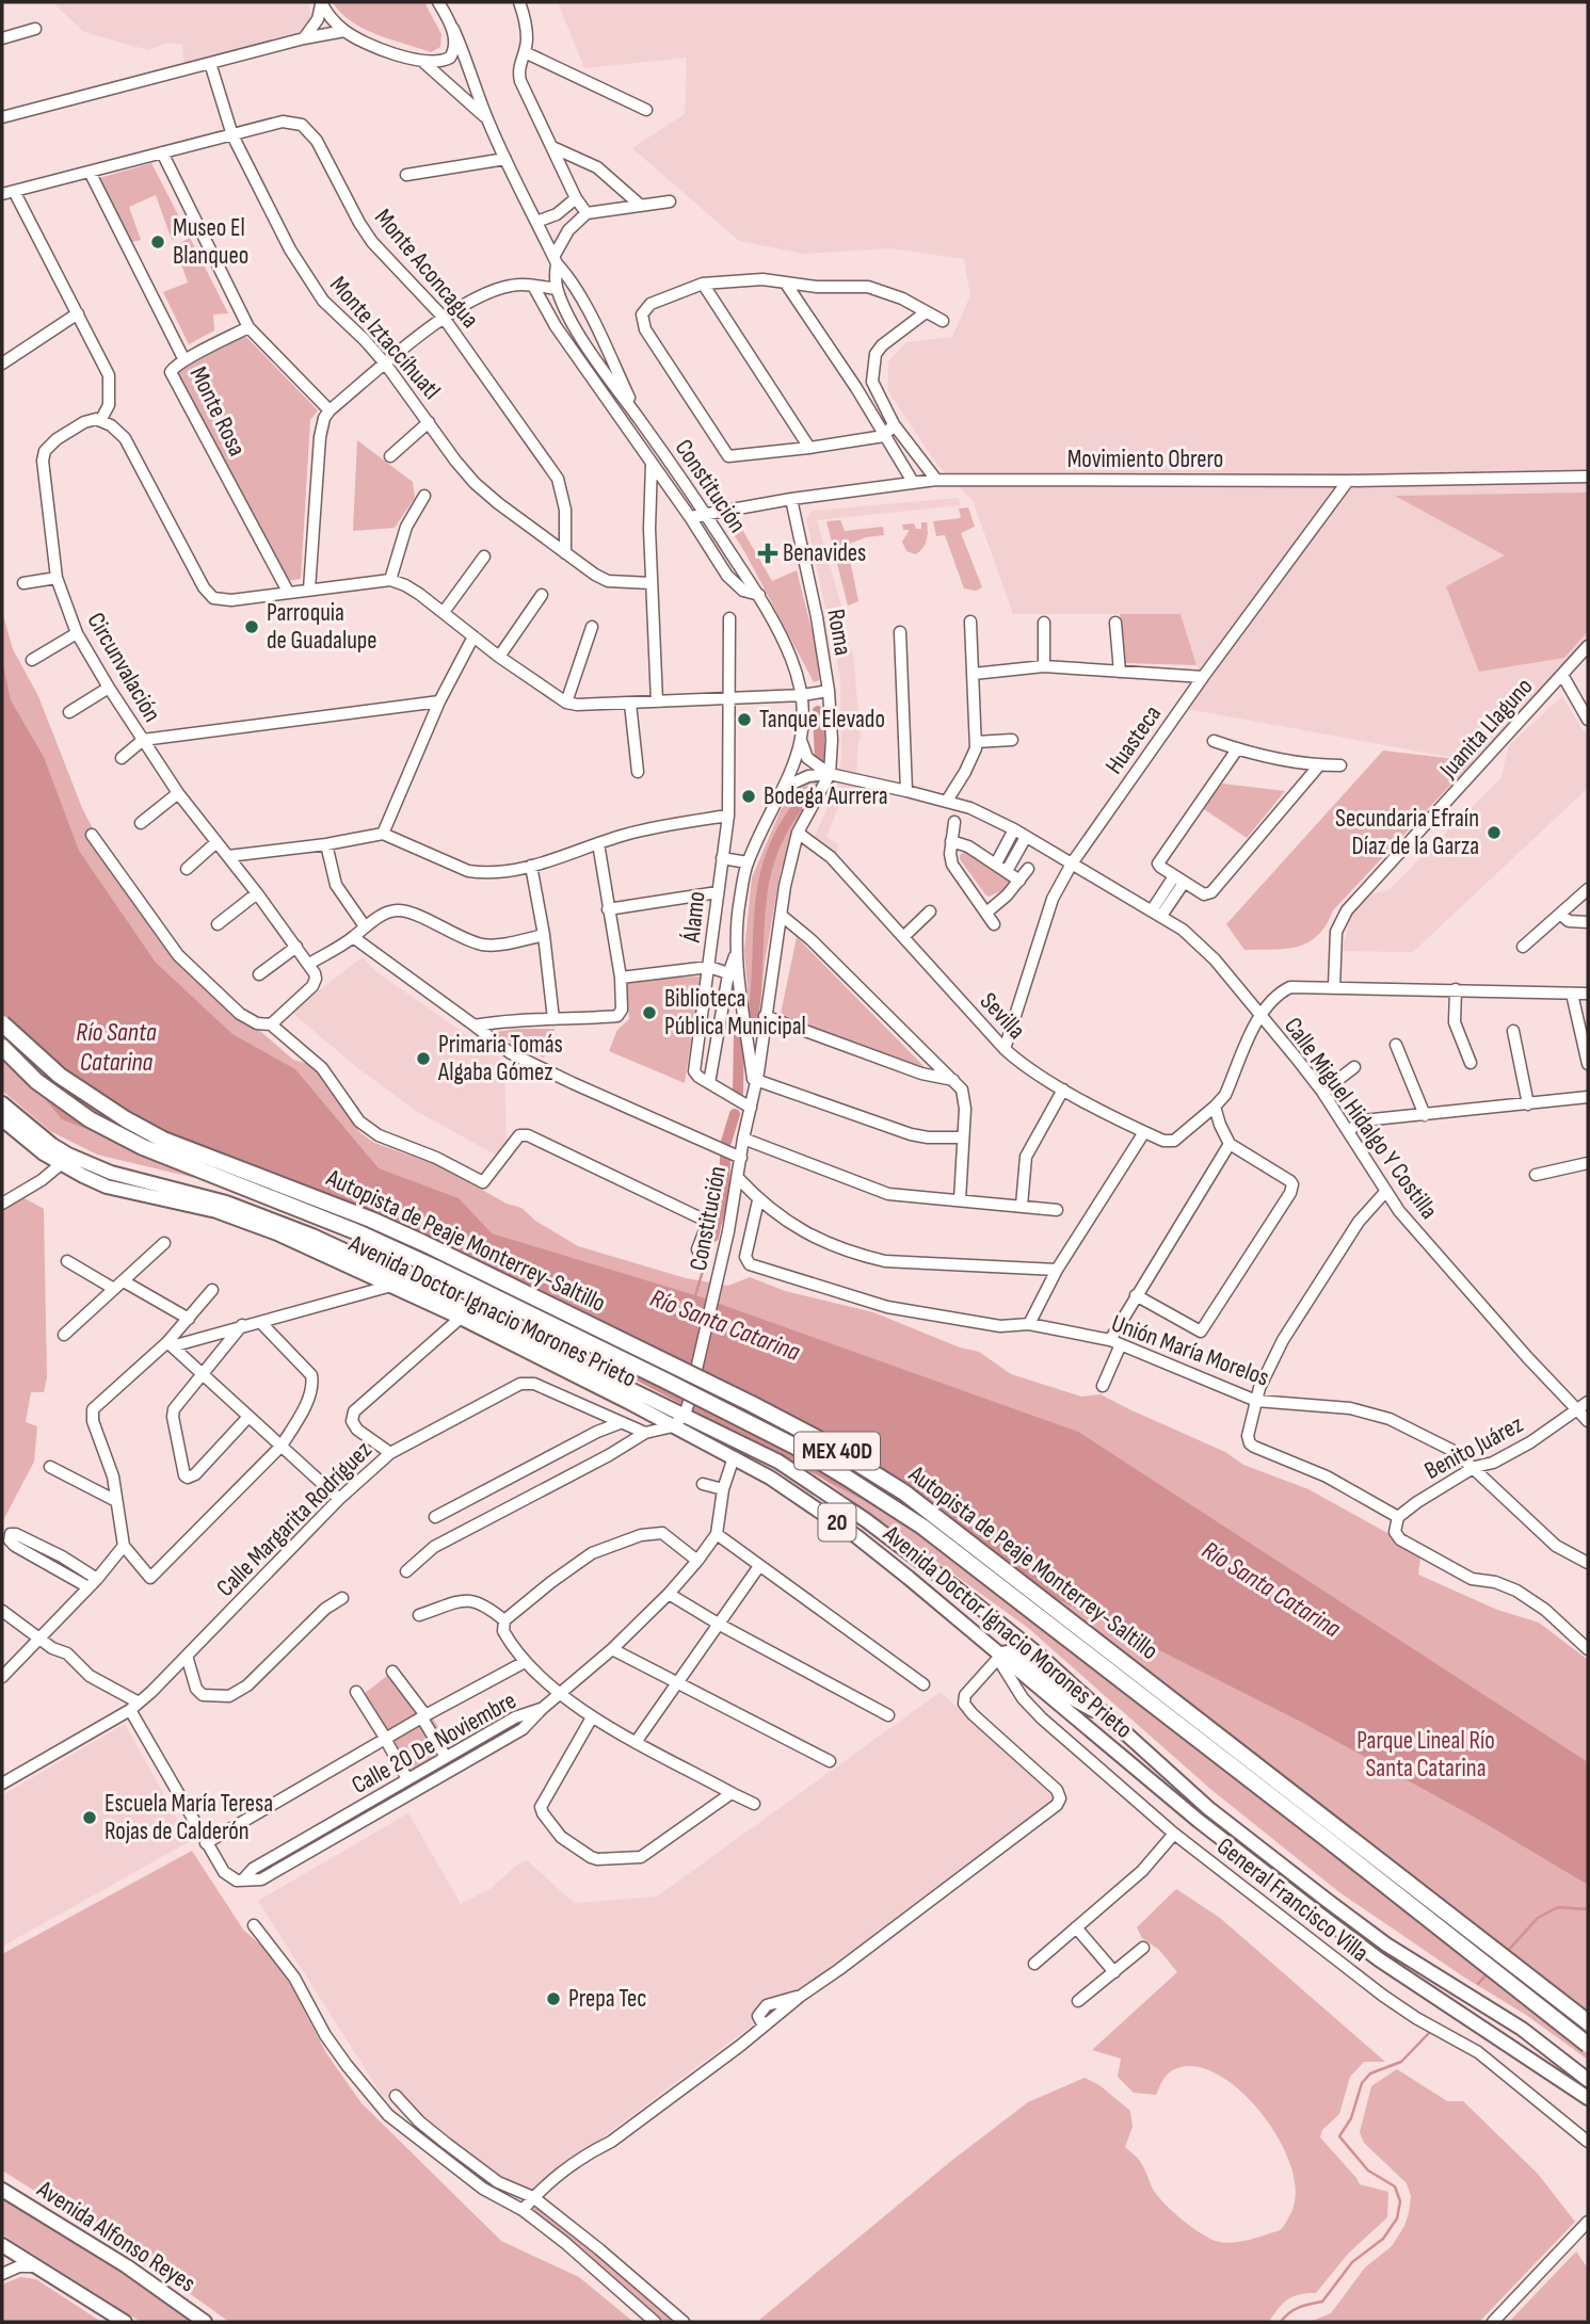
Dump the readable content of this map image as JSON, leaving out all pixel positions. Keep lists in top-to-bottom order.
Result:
{
  "streets": {
    "highway": ["Autopista de Peaje Monterrey-Saltillo", "MEX 40D"],
    "main road": ["Avenida Doctor Ignacio Morones Prieto", "20", "Avenida Alfonso Reyes"],
    "street": [
      "Monte Aconcagua",
      "Monte Iztaccíhuatl",
      "Monte Rosa",
      "Movimiento Obrero",
      "Constitución",
      "Roma",
      "Circunvalación",
      "Juanita Llaguno",
      "Huasteca",
      "Álamo",
      "Sevilla",
      "Calle Miguel Hidalgo Y Costilla",
      "Unión María Morelos",
      "Benito Juárez",
      "Calle Margarita Rodríguez",
      "Calle 20 De Noviembre",
      "General Francisco Villa"
    ]
  },
  "crossings": [
    ["Monte Aconcagua", "Monte Iztaccíhuatl"],
    ["Monte Aconcagua", "Monte Rosa"],
    ["Movimiento Obrero", "Constitución"],
    ["Movimiento Obrero", "Roma"],
    ["Movimiento Obrero", "Huasteca"],
    ["Constitución", "Roma"],
    ["Constitución", "Sevilla"],
    ["Constitución", "Calle Miguel Hidalgo Y Costilla"],
    ["Constitución", "Avenida Doctor Ignacio Morones Prieto"],
    ["Roma", "Calle Miguel Hidalgo Y Costilla"],
    ["Huasteca", "Sevilla"],
    ["Huasteca", "Calle Miguel Hidalgo Y Costilla"],
    ["Calle Miguel Hidalgo Y Costilla", "Benito Juárez"],
    ["Avenida Doctor Ignacio Morones Prieto", "General Francisco Villa"],
    ["Unión María Morelos", "Benito Juárez"]
  ],
  "water": ["Río Santa Catarina"],
  "parks": ["Parque Lineal Río Santa Catarina"],
  "places": {
    "other": [
      "Museo El Blanqueo",
      "Parroquia de Guadalupe",
      "Tanque Elevado",
      "Bodega Aurrera",
      "Secundaria Efraín Díaz de la Garza",
      "Biblioteca Pública Municipal",
      "Primaria Tomás Algaba Gómez",
      "Escuela María Teresa Rojas de Calderón",
      "Prepa Tec"
    ],
    "health": ["Benavides"]
  }
}
